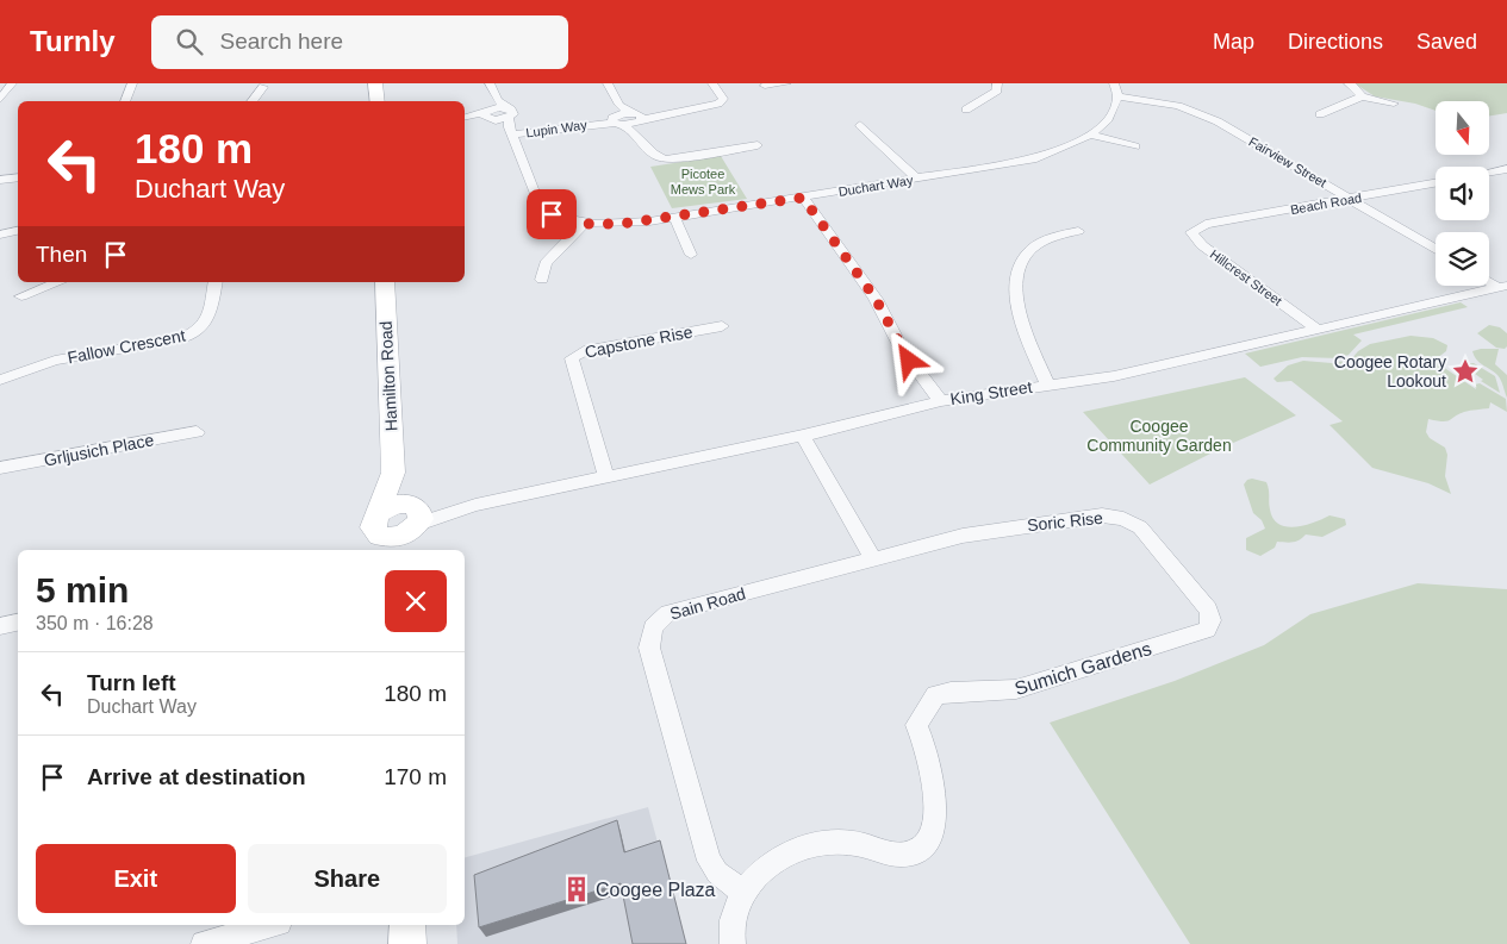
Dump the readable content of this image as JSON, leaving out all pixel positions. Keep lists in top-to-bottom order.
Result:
{
  "streets": {
    "main road": ["Hamilton Road"],
    "street": [
      "Lupin Way",
      "Fairview Street",
      "Duchart Way",
      "Beach Road",
      "Hillcrest Street",
      "Capstone Rise",
      "Fallow Crescent",
      "King Street",
      "Grljusich Place",
      "Soric Rise",
      "Sain Road",
      "Sumich Gardens"
    ]
  },
  "crossings": [
    ["Lupin Way", "Duchart Way"],
    ["Fairview Street", "Duchart Way"],
    ["Fairview Street", "Beach Road"],
    ["Beach Road", "Hillcrest Street"],
    ["Hillcrest Street", "King Street"],
    ["Capstone Rise", "King Street"],
    ["Hamilton Road", "King Street"],
    ["Soric Rise", "Sain Road"],
    ["Soric Rise", "Sumich Gardens"],
    ["Sain Road", "Sumich Gardens"]
  ],
  "parks": ["Picotee Mews Park", "Coogee Community Garden"],
  "places": {
    "place": ["Coogee Rotary Lookout"],
    "building": ["Coogee Plaza"]
  },
  "north": "bottom",
  "page": {
    "header": "Turnly",
    "search": "Search here",
    "nav": ["Map", "Directions", "Saved"],
    "turn": ["180 m", "Duchart Way"],
    "then": "Then",
    "heading": ["5 min", "350 m · 16:28"],
    "list": [
      {
        "name": "Turn left",
        "note": "Duchart Way",
        "value": "180 m"
      },
      {
        "name": "Arrive at destination",
        "value": "170 m"
      }
    ],
    "buttons": ["Exit", "Share"]
  }
}
